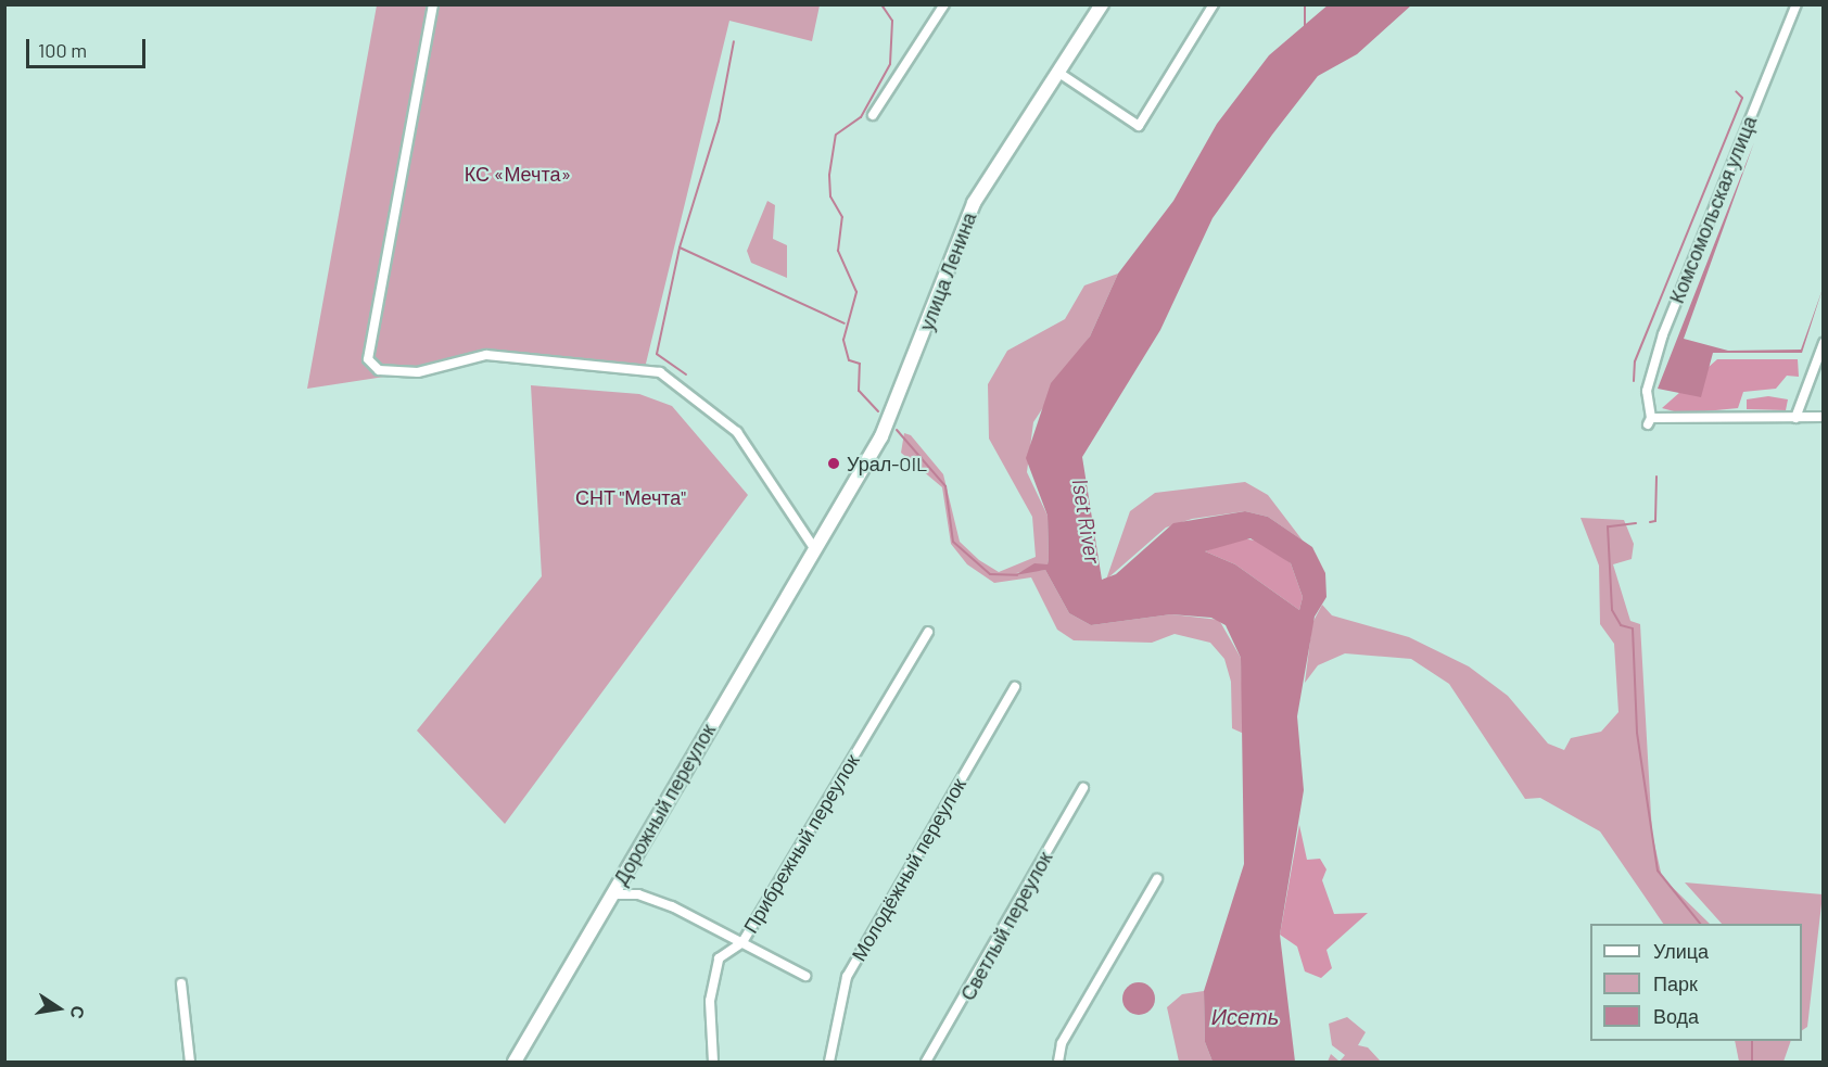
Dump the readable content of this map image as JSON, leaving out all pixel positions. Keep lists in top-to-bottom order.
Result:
{
  "streets": {
    "main road": ["улица Ленина", "Дорожный переулок"],
    "street": [
      "Комсомольская улица",
      "Прибрежный переулок",
      "Молодёжный переулок",
      "Светлый переулок"
    ]
  },
  "crossings": [
    ["улица Ленина", "Дорожный переулок"]
  ],
  "water": ["Iset River", "Исеть"],
  "parks": ["КС «Мечта»", "СНТ \"Мечта\""],
  "places": ["Урал-OIL"],
  "legend": ["Улица", "Парк", "Вода"],
  "scale_bar": "100 m",
  "north": "right"
}
